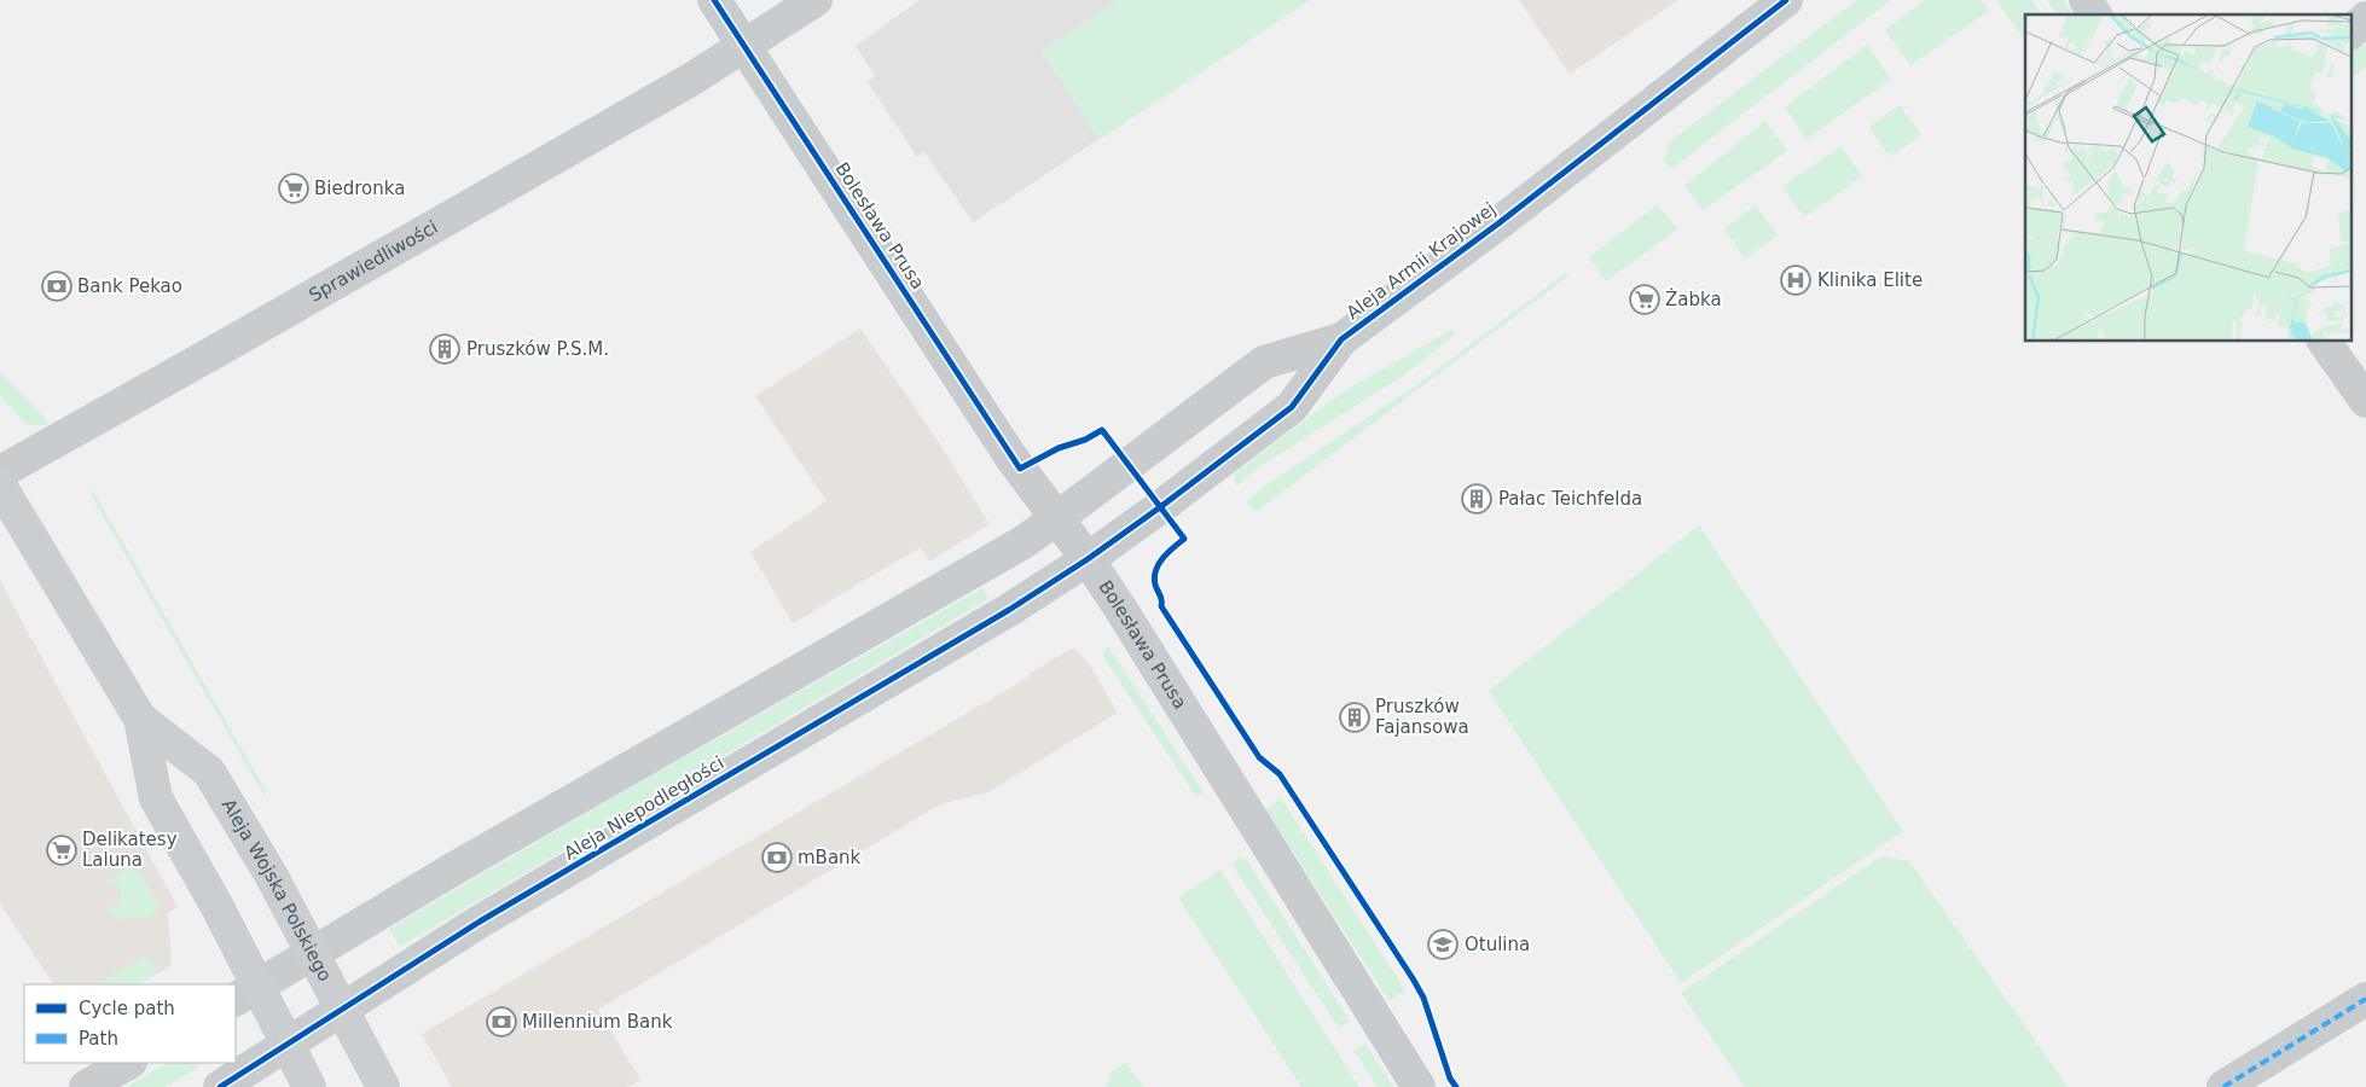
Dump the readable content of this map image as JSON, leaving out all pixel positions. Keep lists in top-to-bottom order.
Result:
{
  "streets": {
    "main road": ["Aleja Wojska Polskiego"],
    "street": [
      "Bolesława Prusa",
      "Sprawiedliwości",
      "Aleja Armii Krajowej",
      "Aleja Niepodległości"
    ]
  },
  "crossings": [
    ["Bolesława Prusa", "Sprawiedliwości"],
    ["Bolesława Prusa", "Aleja Armii Krajowej"],
    ["Bolesława Prusa", "Aleja Niepodległości"],
    ["Aleja Armii Krajowej", "Aleja Niepodległości"],
    ["Aleja Niepodległości", "Aleja Wojska Polskiego"]
  ],
  "places": {
    "supermarket": ["Biedronka", "Żabka", "Delikatesy Laluna"],
    "hospital": ["Klinika Elite"],
    "bank": ["Bank Pekao", "mBank", "Millennium Bank"],
    "building": ["Pruszków P.S.M.", "Pałac Teichfelda", "Pruszków Fajansowa"],
    "school or university": ["Otulina"]
  },
  "legend": ["Cycle path", "Path"]
}
